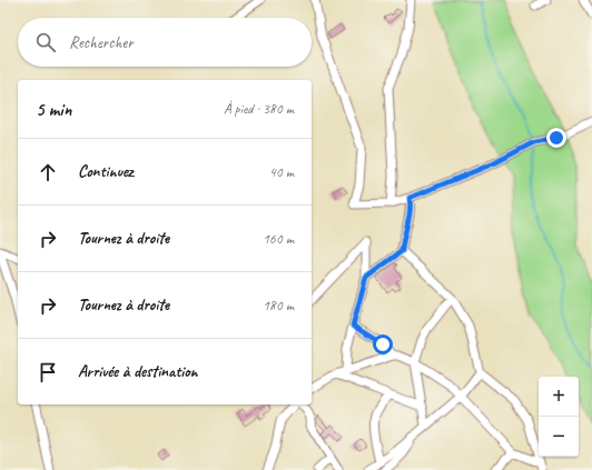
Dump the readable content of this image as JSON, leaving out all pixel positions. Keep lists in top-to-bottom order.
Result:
{
  "page": {
    "search": "Rechercher",
    "heading": ["5 min", "À pied · 380 m"],
    "list": [
      ["Continuez", "40 m"],
      ["Tournez à droite", "160 m"],
      ["Tournez à droite", "180 m"],
      "Arrivée à destination"
    ],
    "map_buttons": ["+", "−"]
  }
}
